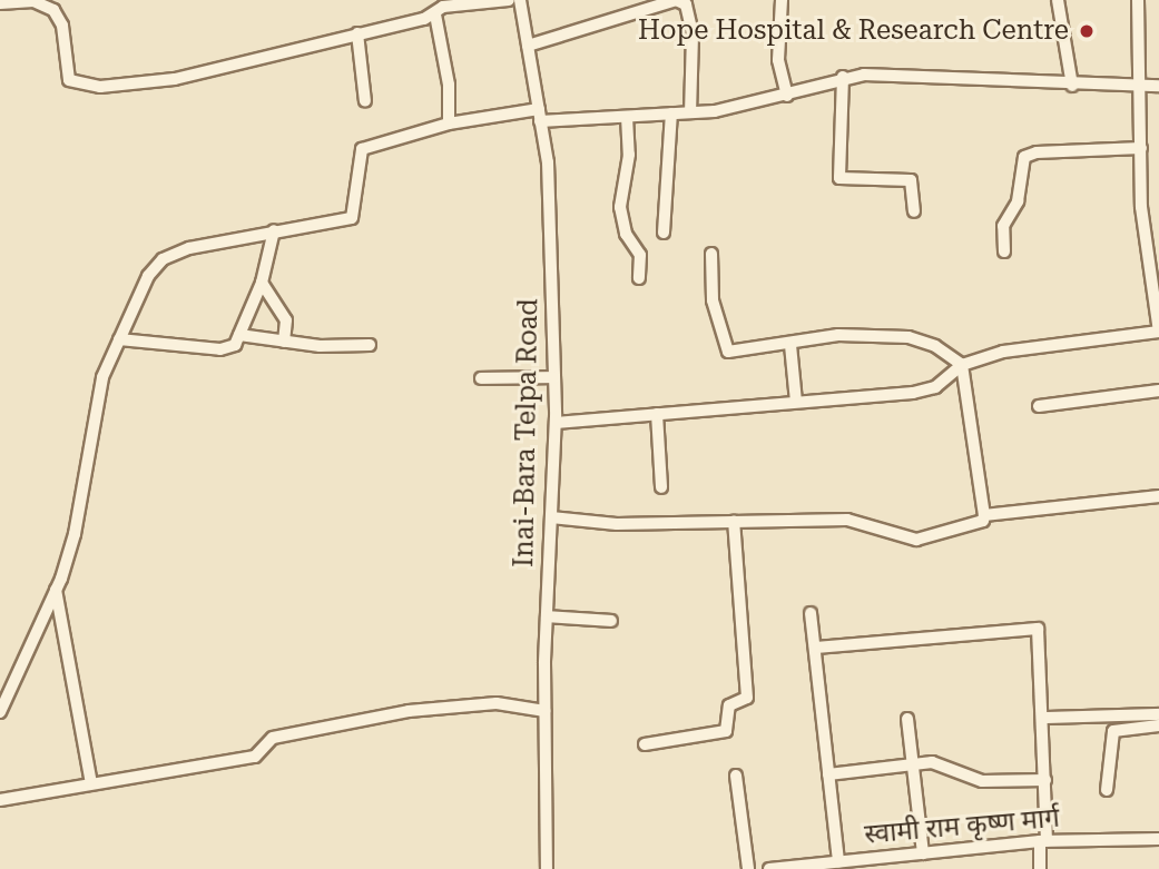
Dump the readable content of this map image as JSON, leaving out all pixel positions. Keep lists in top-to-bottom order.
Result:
{
  "streets": {
    "street": ["Inai-Bara Telpa Road", "स्वामी राम कृष्ण मार्ग"]
  },
  "places": ["Hope Hospital & Research Centre"]
}
